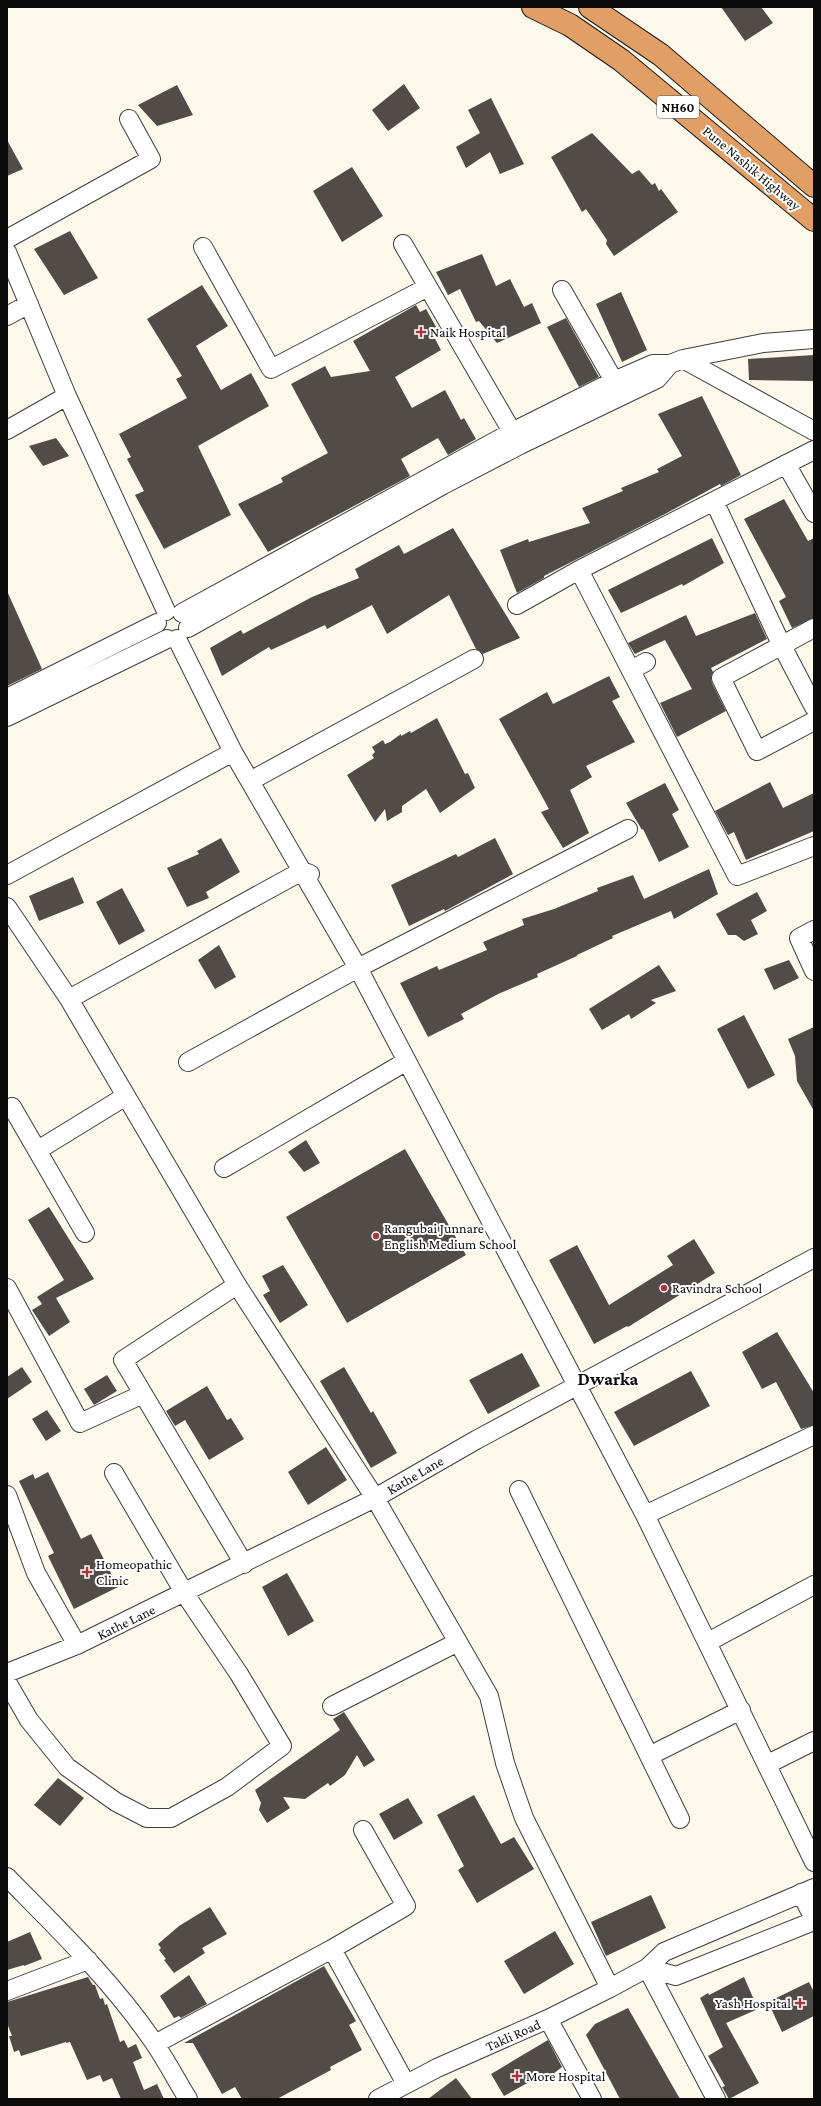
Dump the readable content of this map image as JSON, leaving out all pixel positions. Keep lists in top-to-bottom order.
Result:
{
  "streets": {
    "highway": ["NH60", "Pune Nashik Highway"],
    "street": ["Kathe Lane", "Takli Road"]
  },
  "districts": ["Dwarka"],
  "places": {
    "health": [
      "Naik Hospital",
      "Homeopathic Clinic",
      "Yash Hospital",
      "More Hospital"
    ],
    "other": ["Rangubai Junnare English Medium School", "Ravindra School"]
  }
}
